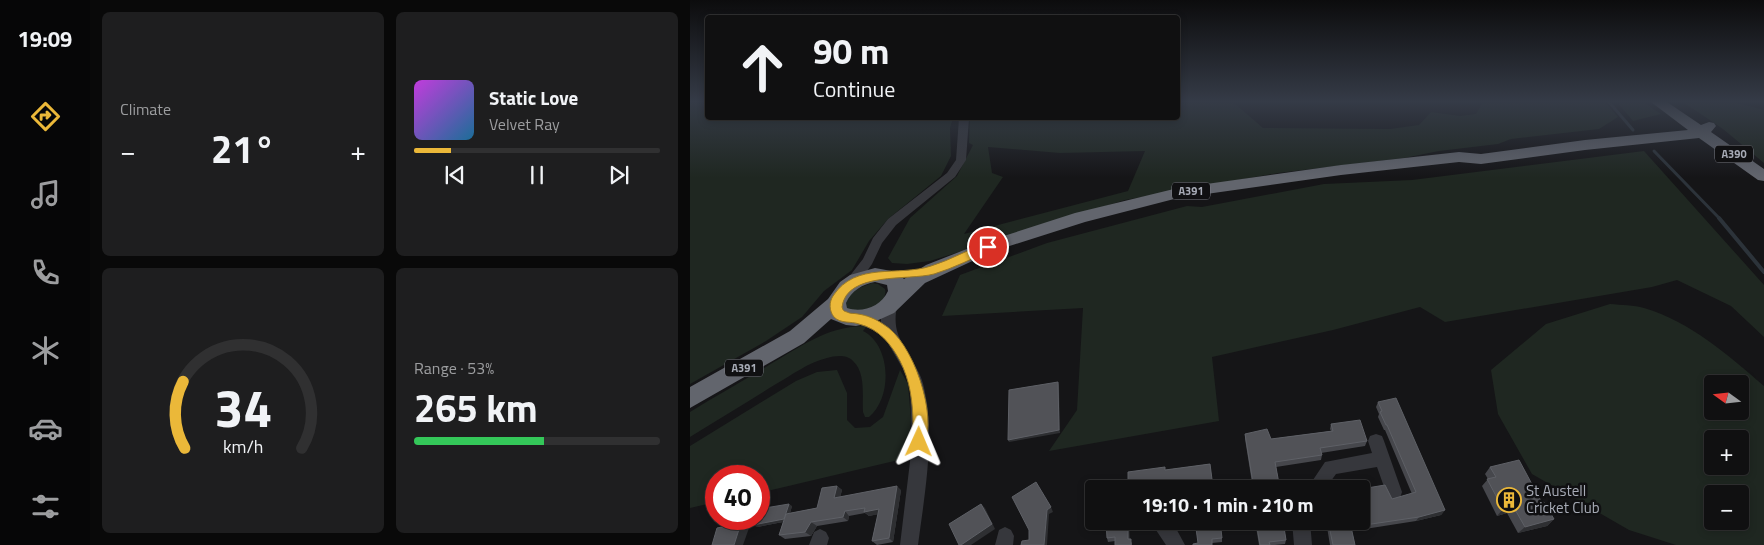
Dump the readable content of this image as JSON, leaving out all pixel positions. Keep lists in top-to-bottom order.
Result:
{
  "streets": {
    "highway": ["A390", "A391"]
  },
  "crossings": [
    ["A390", "A391"]
  ],
  "places": {
    "building": ["St Austell Cricket Club"]
  },
  "north": "left",
  "page": {
    "tabs": "19:09",
    "tile": [
      "Climate",
      ["Range · 53%", "265 km"]
    ],
    "turn": ["90 m", "Continue"],
    "song": ["Static Love", "Velvet Ray"],
    "heat": ["−", "21°", "+"],
    "map_buttons": ["+", "−"],
    "limit": "40",
    "trip": "19:10 · 1 min · 210 m",
    "gauge": ["34", "km/h"]
  }
}
